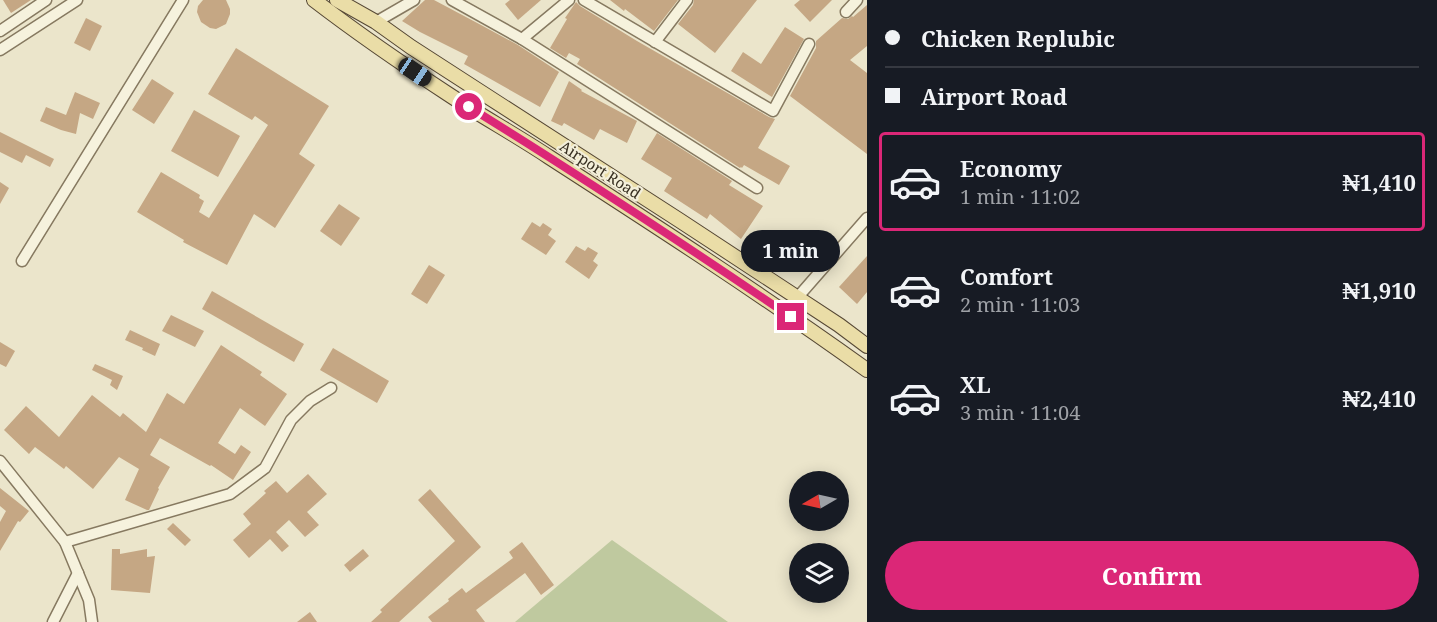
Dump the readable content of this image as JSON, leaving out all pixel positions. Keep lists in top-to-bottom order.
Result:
{
  "streets": {
    "main road": ["Airport Road"]
  },
  "north": "left",
  "page": {
    "banner": ["Chicken Replubic", "Airport Road"],
    "list": [
      {
        "name": "Economy",
        "note": "1 min · 11:02",
        "value": "₦1,410"
      },
      {
        "name": "Comfort",
        "note": "2 min · 11:03",
        "value": "₦1,910"
      },
      {
        "name": "XL",
        "note": "3 min · 11:04",
        "value": "₦2,410"
      }
    ],
    "bubble": "1 min",
    "buttons": "Confirm"
  }
}
